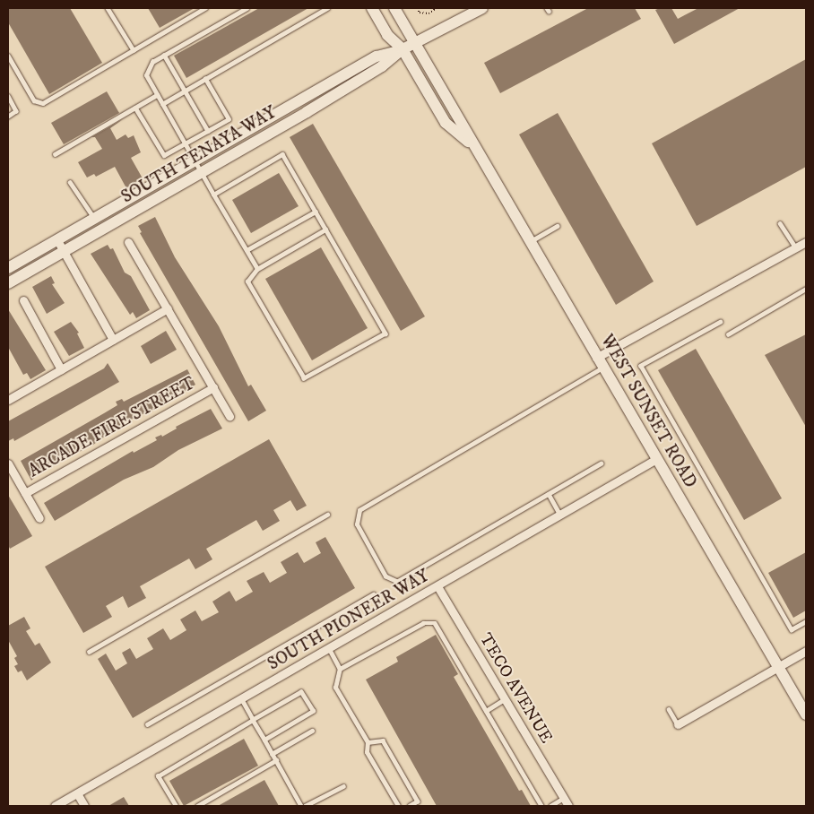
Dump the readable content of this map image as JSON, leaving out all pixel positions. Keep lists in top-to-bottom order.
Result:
{
  "streets": {
    "main road": ["SOUTH TENAYA WAY", "WEST SUNSET ROAD"],
    "street": ["ARCADE FIRE STREET", "SOUTH PIONEER WAY", "TECO AVENUE"]
  },
  "crossings": [
    ["SOUTH TENAYA WAY", "WEST SUNSET ROAD"],
    ["WEST SUNSET ROAD", "SOUTH PIONEER WAY"],
    ["SOUTH PIONEER WAY", "TECO AVENUE"]
  ]
}
